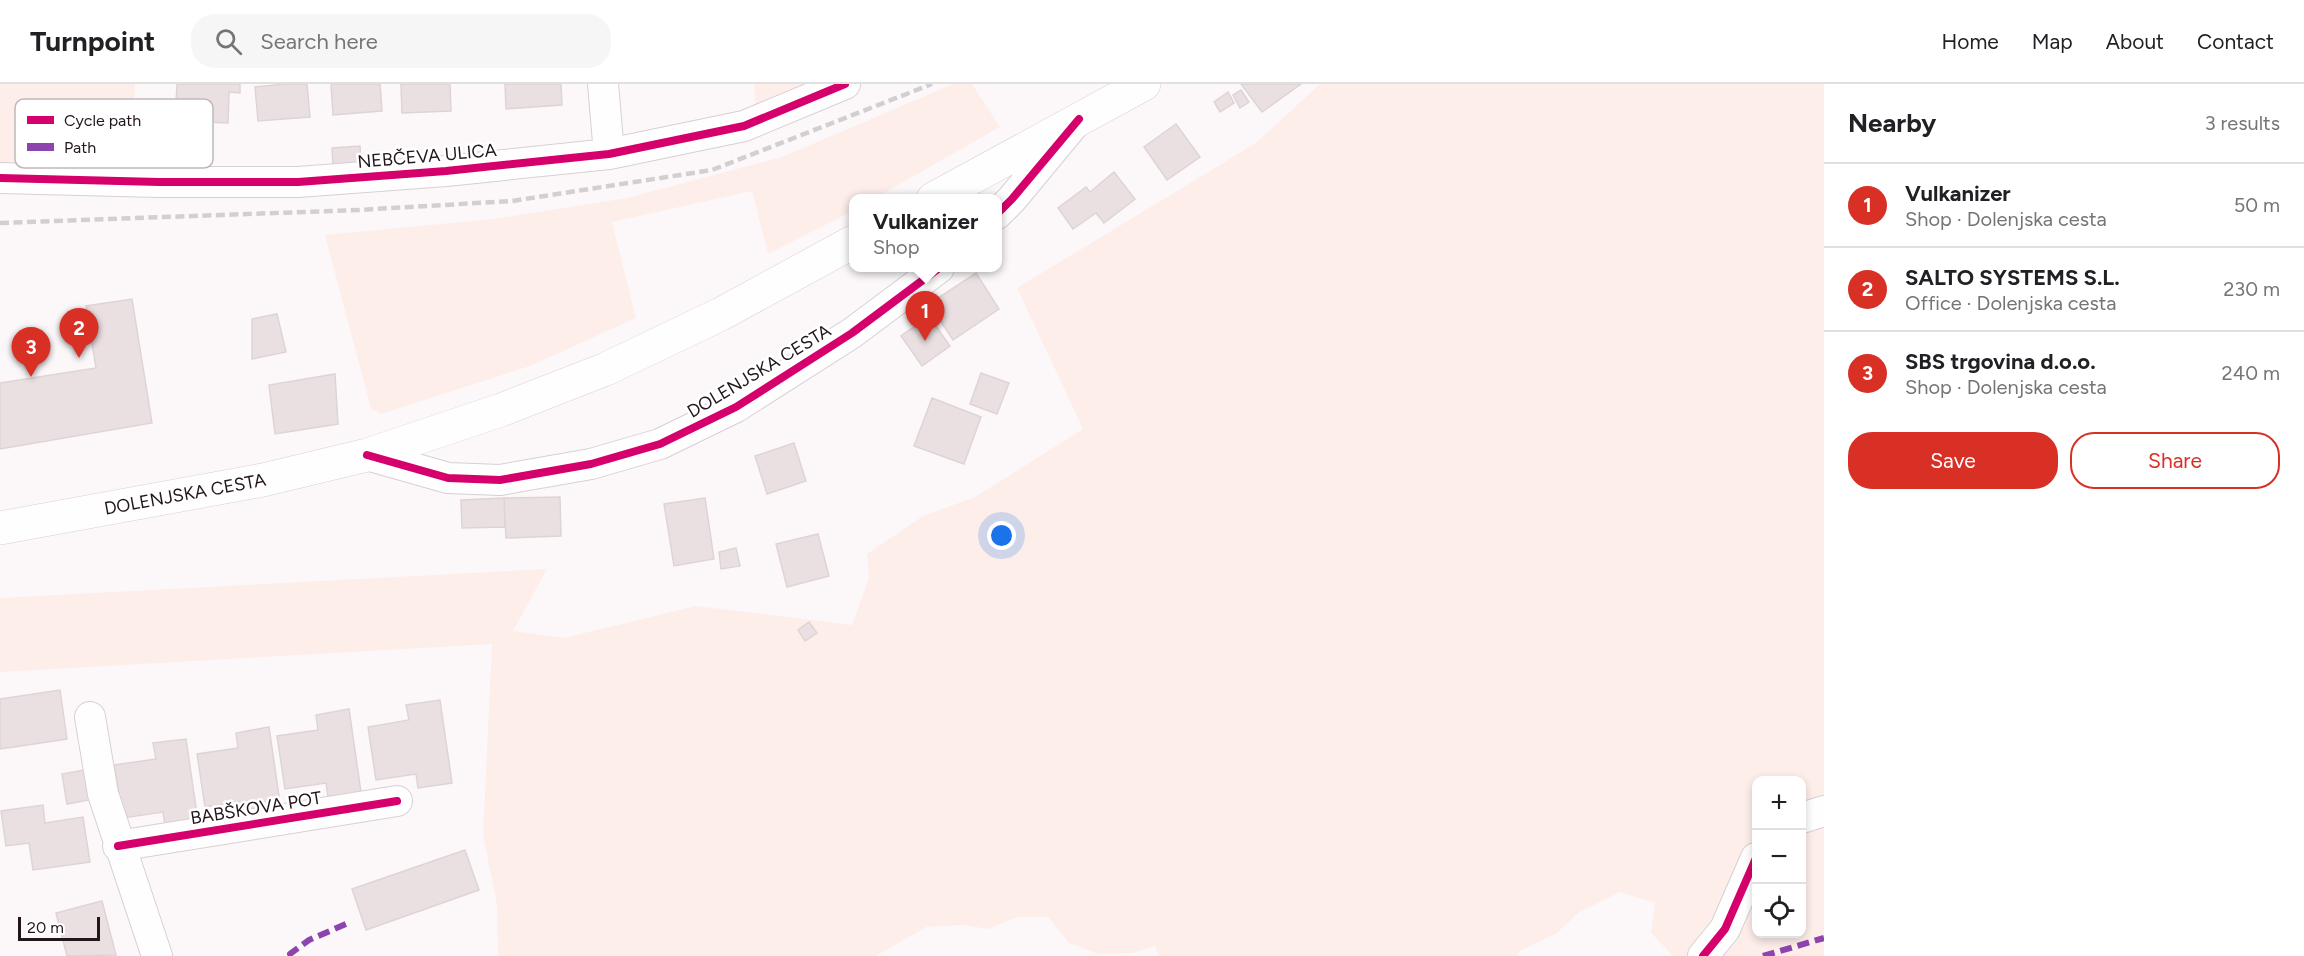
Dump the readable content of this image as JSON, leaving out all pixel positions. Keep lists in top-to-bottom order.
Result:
{
  "streets": {
    "main road": ["DOLENJSKA CESTA"],
    "street": ["NEBČEVA ULICA", "BABŠKOVA POT"]
  },
  "legend": ["Cycle path", "Path"],
  "scale_bar": "20 m",
  "page": {
    "header": "Turnpoint",
    "search": "Search here",
    "nav": [
      "Home",
      "Map",
      "About",
      "Contact"
    ],
    "heading": ["Nearby", "3 results"],
    "list": [
      {
        "mark": "1",
        "name": "Vulkanizer",
        "note": "Shop · Dolenjska cesta",
        "value": "50 m"
      },
      {
        "mark": "2",
        "name": "SALTO SYSTEMS S.L.",
        "note": "Office · Dolenjska cesta",
        "value": "230 m"
      },
      {
        "mark": "3",
        "name": "SBS trgovina d.o.o.",
        "note": "Shop · Dolenjska cesta",
        "value": "240 m"
      }
    ],
    "popup": ["Vulkanizer", "Shop"],
    "pins": ["1", "2", "3"],
    "buttons": ["Save", "Share"],
    "map_buttons": ["+", "−"],
    "scale": "20 m"
  }
}
